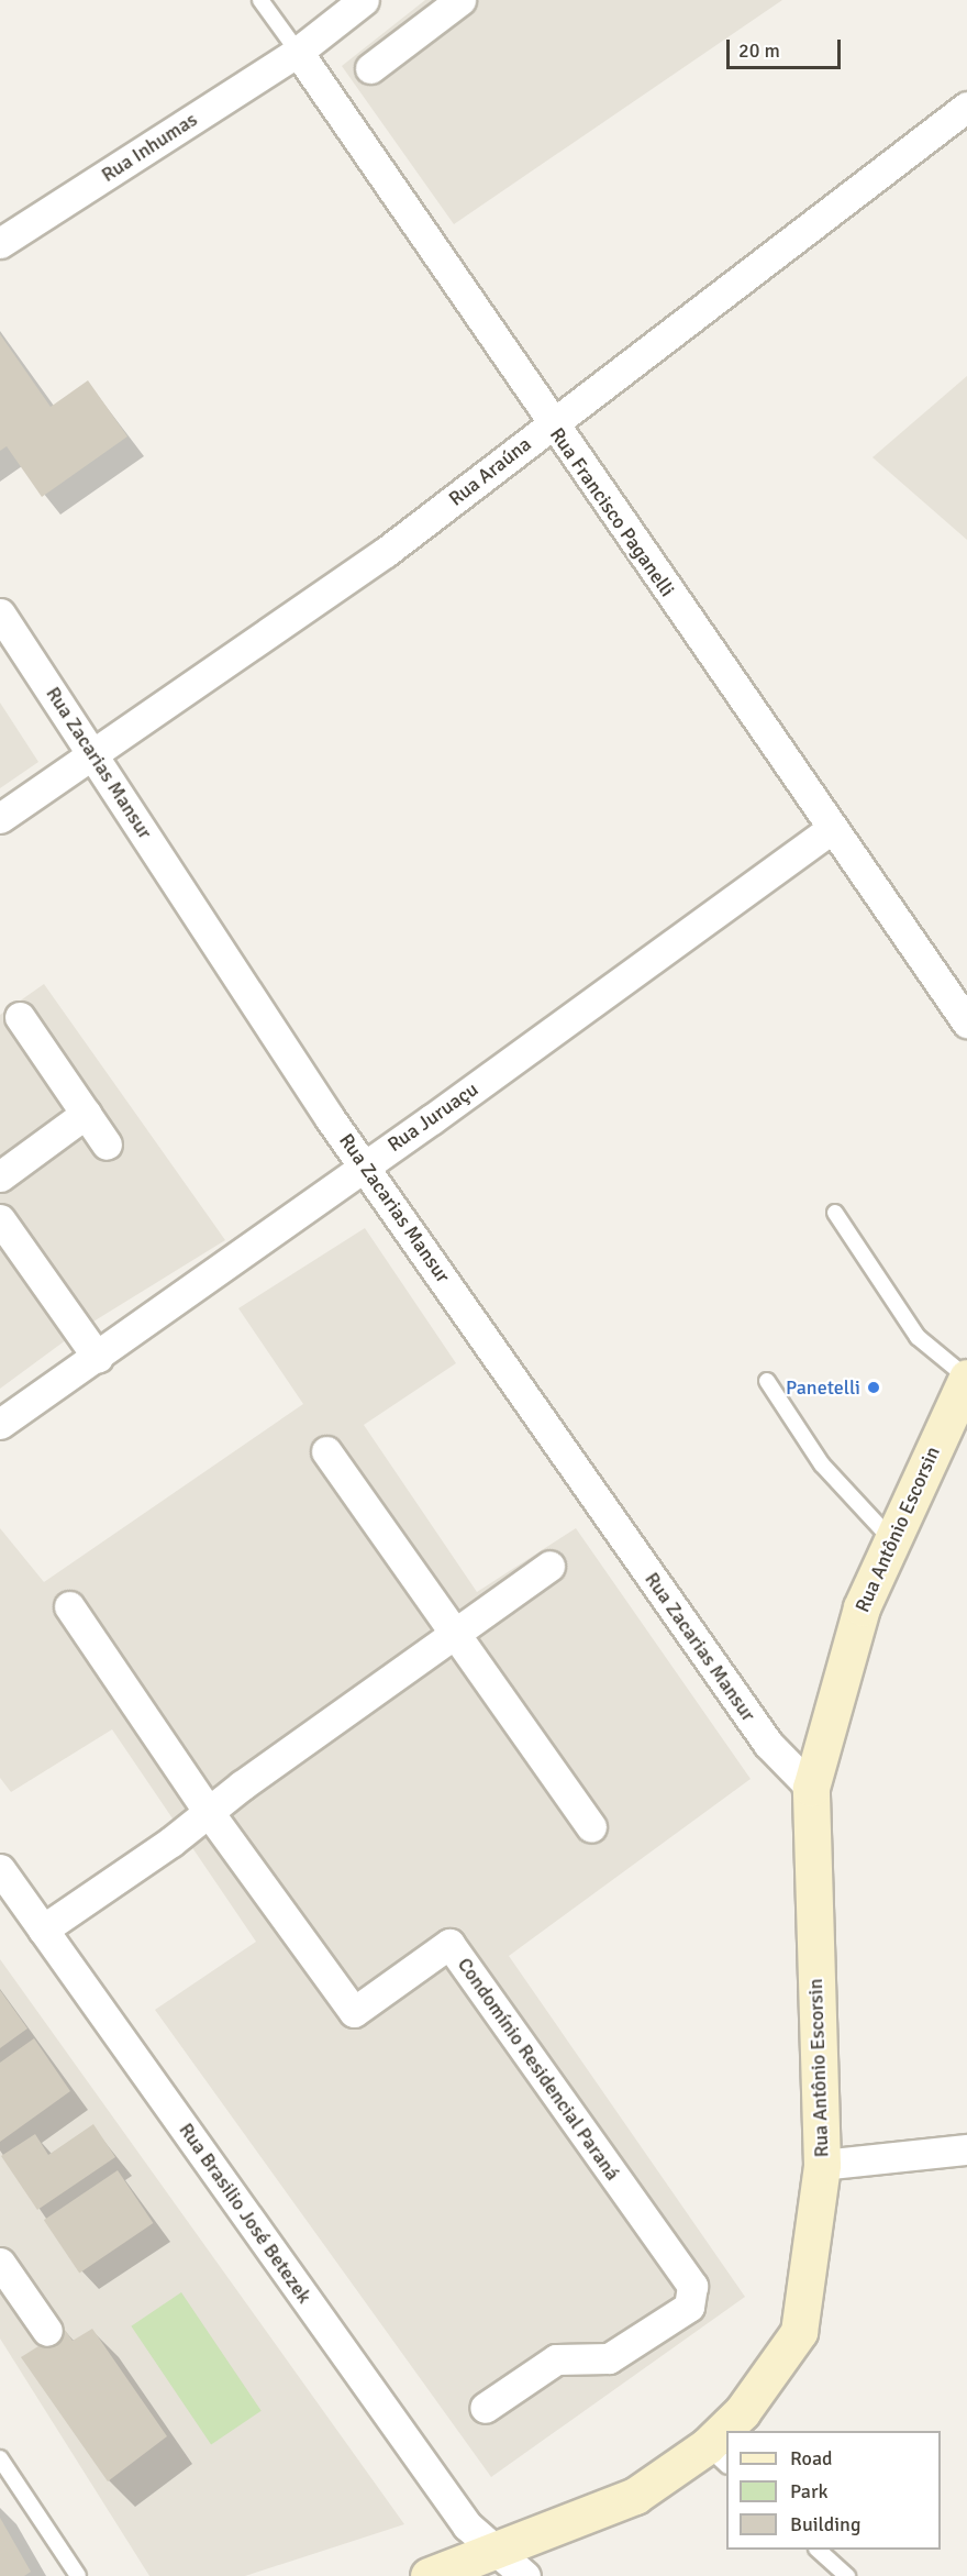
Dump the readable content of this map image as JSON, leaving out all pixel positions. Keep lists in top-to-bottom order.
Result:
{
  "streets": {
    "main road": ["Rua Antônio Escorsin"],
    "street": [
      "Rua Inhumas",
      "Rua Araúna",
      "Rua Francisco Paganelli",
      "Rua Zacarias Mansur",
      "Rua Juruaçu",
      "Condomínio Residencial Paraná",
      "Rua Brasilio José Betezek"
    ]
  },
  "crossings": [
    ["Rua Inhumas", "Rua Francisco Paganelli"],
    ["Rua Araúna", "Rua Francisco Paganelli"],
    ["Rua Araúna", "Rua Zacarias Mansur"],
    ["Rua Francisco Paganelli", "Rua Juruaçu"],
    ["Rua Zacarias Mansur", "Rua Juruaçu"],
    ["Rua Zacarias Mansur", "Rua Antônio Escorsin"],
    ["Rua Antônio Escorsin", "Rua Brasilio José Betezek"]
  ],
  "places": ["Panetelli"],
  "legend": ["Road", "Park", "Building"],
  "scale_bar": "20 m"
}
